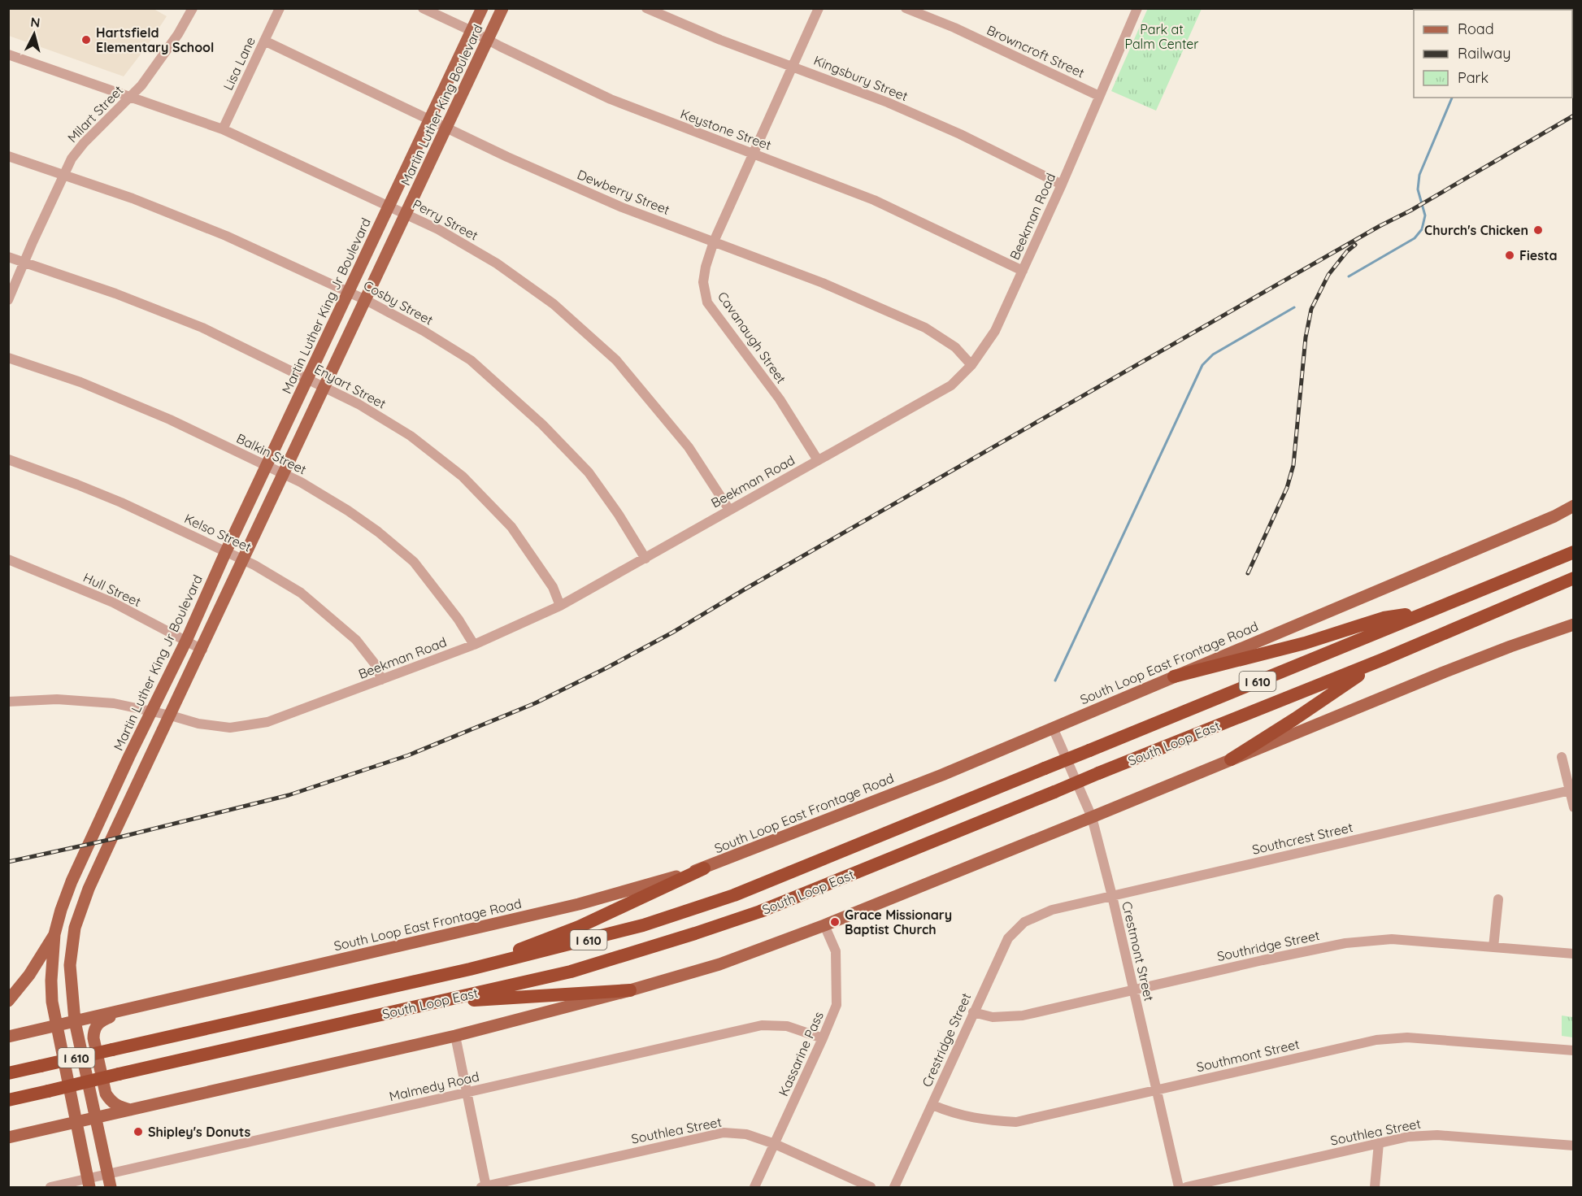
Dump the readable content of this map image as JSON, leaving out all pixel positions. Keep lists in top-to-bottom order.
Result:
{
  "streets": {
    "highway": ["I 610", "South Loop East"],
    "main road": ["Martin Luther King Boulevard", "Martin Luther King Jr Boulevard", "South Loop East Frontage Road"],
    "street": [
      "Browncroft Street",
      "Lisa Lane",
      "Kingsbury Street",
      "Milart Street",
      "Keystone Street",
      "Dewberry Street",
      "Beekman Road",
      "Perry Street",
      "Cosby Street",
      "Cavanaugh Street",
      "Enyart Street",
      "Balkin Street",
      "Kelso Street",
      "Hull Street",
      "Southcrest Street",
      "Southridge Street",
      "Crestmont Street",
      "Crestridge Street",
      "Kassarine Pass",
      "Southmont Street",
      "Malmedy Road",
      "Southlea Street"
    ]
  },
  "crossings": [
    ["Browncroft Street", "Beekman Road"],
    ["Lisa Lane", "Dewberry Street"],
    ["Lisa Lane", "Perry Street"],
    ["Kingsbury Street", "Beekman Road"],
    ["Kingsbury Street", "Cavanaugh Street"],
    ["Martin Luther King Boulevard", "Keystone Street"],
    ["Martin Luther King Boulevard", "Dewberry Street"],
    ["Martin Luther King Boulevard", "Perry Street"],
    ["Martin Luther King Boulevard", "Martin Luther King Jr Boulevard"],
    ["Milart Street", "Perry Street"],
    ["Milart Street", "Cosby Street"],
    ["Milart Street", "Enyart Street"],
    ["Keystone Street", "Beekman Road"],
    ["Keystone Street", "Cavanaugh Street"],
    ["Dewberry Street", "Beekman Road"],
    ["Dewberry Street", "Cavanaugh Street"],
    ["Beekman Road", "Perry Street"],
    ["Beekman Road", "Cosby Street"],
    ["Beekman Road", "Martin Luther King Jr Boulevard"],
    ["Beekman Road", "Cavanaugh Street"],
    ["Beekman Road", "Enyart Street"],
    ["Beekman Road", "Balkin Street"],
    ["Beekman Road", "Kelso Street"],
    ["Perry Street", "Martin Luther King Jr Boulevard"],
    ["Cosby Street", "Martin Luther King Jr Boulevard"],
    ["Martin Luther King Jr Boulevard", "Enyart Street"],
    ["Martin Luther King Jr Boulevard", "Balkin Street"],
    ["Martin Luther King Jr Boulevard", "Kelso Street"],
    ["Martin Luther King Jr Boulevard", "Hull Street"],
    ["Martin Luther King Jr Boulevard", "South Loop East Frontage Road"],
    ["Martin Luther King Jr Boulevard", "Malmedy Road"],
    ["South Loop East Frontage Road", "Crestmont Street"],
    ["Southcrest Street", "Crestmont Street"],
    ["Southcrest Street", "Crestridge Street"],
    ["Southridge Street", "Crestmont Street"],
    ["Southridge Street", "Crestridge Street"],
    ["Crestmont Street", "Southmont Street"],
    ["Crestridge Street", "Southmont Street"],
    ["Kassarine Pass", "Malmedy Road"],
    ["Kassarine Pass", "Southlea Street"]
  ],
  "parks": ["Park at Palm Center"],
  "places": [
    "Hartsfield Elementary School",
    "Church's Chicken",
    "Fiesta",
    "Grace Missionary Baptist Church",
    "Shipley's Donuts"
  ],
  "legend": ["Road", "Railway", "Park"],
  "north": "top"
}
